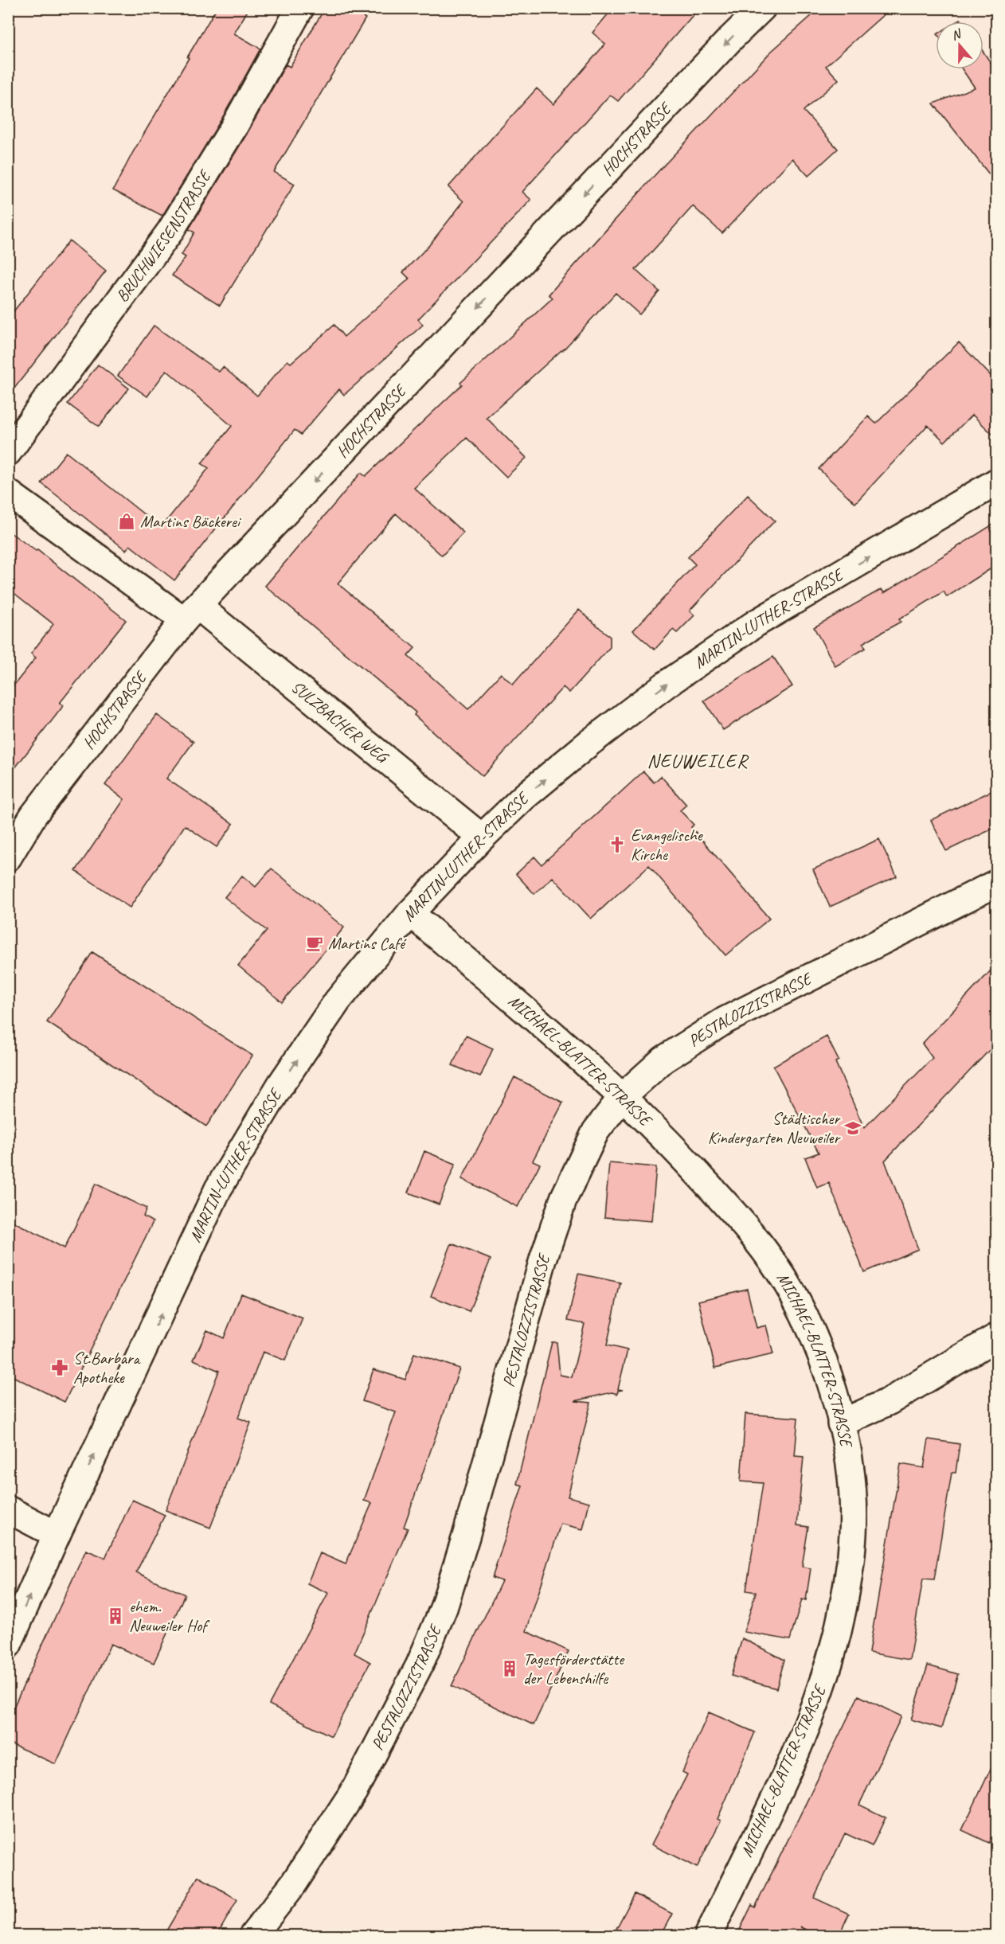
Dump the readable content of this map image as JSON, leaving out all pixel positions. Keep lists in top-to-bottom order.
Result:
{
  "streets": {
    "street": [
      "HOCHSTRASSE",
      "BRUCHWIESENSTRASSE",
      "MARTIN-LUTHER-STRASSE",
      "SULZBACHER WEG",
      "PESTALOZZISTRASSE",
      "MICHAEL-BLATTER-STRASSE"
    ]
  },
  "crossings": [
    ["HOCHSTRASSE", "SULZBACHER WEG"],
    ["MARTIN-LUTHER-STRASSE", "SULZBACHER WEG"],
    ["MARTIN-LUTHER-STRASSE", "MICHAEL-BLATTER-STRASSE"],
    ["PESTALOZZISTRASSE", "MICHAEL-BLATTER-STRASSE"]
  ],
  "one_way": ["HOCHSTRASSE", "MARTIN-LUTHER-STRASSE"],
  "districts": ["NEUWEILER"],
  "places": {
    "shop": ["Martins Bäckerei"],
    "church": ["Evangelische Kirche"],
    "cafe": ["Martins Café"],
    "school or university": ["Städtischer Kindergarten Neuweiler"],
    "pharmacy": ["St.Barbara Apotheke"],
    "building": ["ehem. Neuweiler Hof", "Tagesförderstätte der Lebenshilfe"]
  },
  "north": "top"
}
